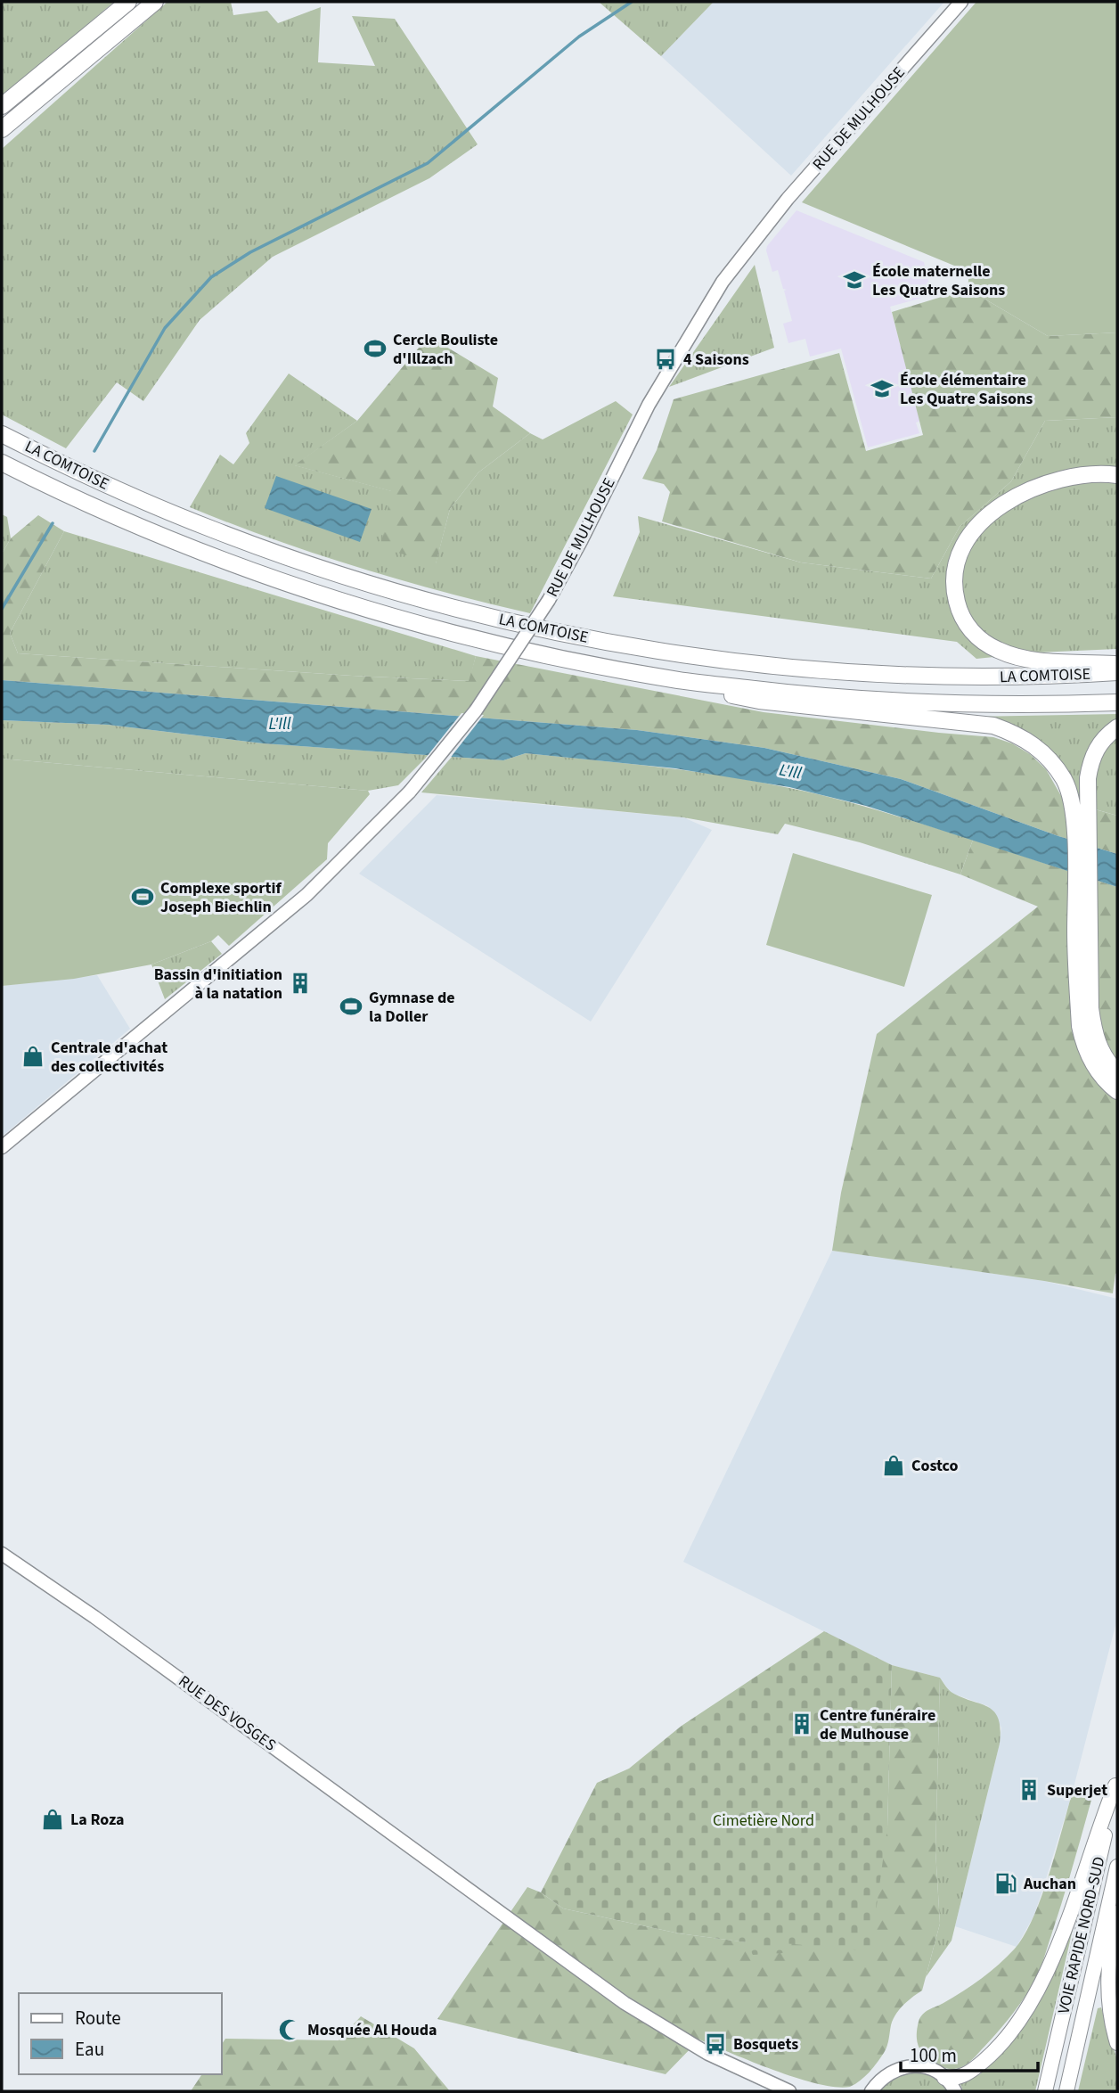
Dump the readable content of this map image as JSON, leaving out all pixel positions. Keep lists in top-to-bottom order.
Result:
{
  "streets": {
    "highway": ["LA COMTOISE", "VOIE RAPIDE NORD-SUD"],
    "main road": ["RUE DE MULHOUSE", "RUE DES VOSGES"]
  },
  "water": ["L'Ill"],
  "parks": ["Cimetière Nord"],
  "places": {
    "school or university": ["École maternelle Les Quatre Saisons", "École élémentaire Les Quatre Saisons"],
    "sports": ["Cercle Bouliste d'Illzach", "Complexe sportif Joseph Biechlin", "Gymnase de la Doller"],
    "bus stop": ["4 Saisons", "Bosquets"],
    "building": ["Bassin d'initiation à la natation", "Centre funéraire de Mulhouse", "Superjet"],
    "shop": ["Centrale d'achat des collectivités", "Costco", "La Roza"],
    "fuel station": ["Auchan"],
    "mosque": ["Mosquée Al Houda"]
  },
  "legend": ["Route", "Eau"],
  "scale_bar": "100 m"
}
